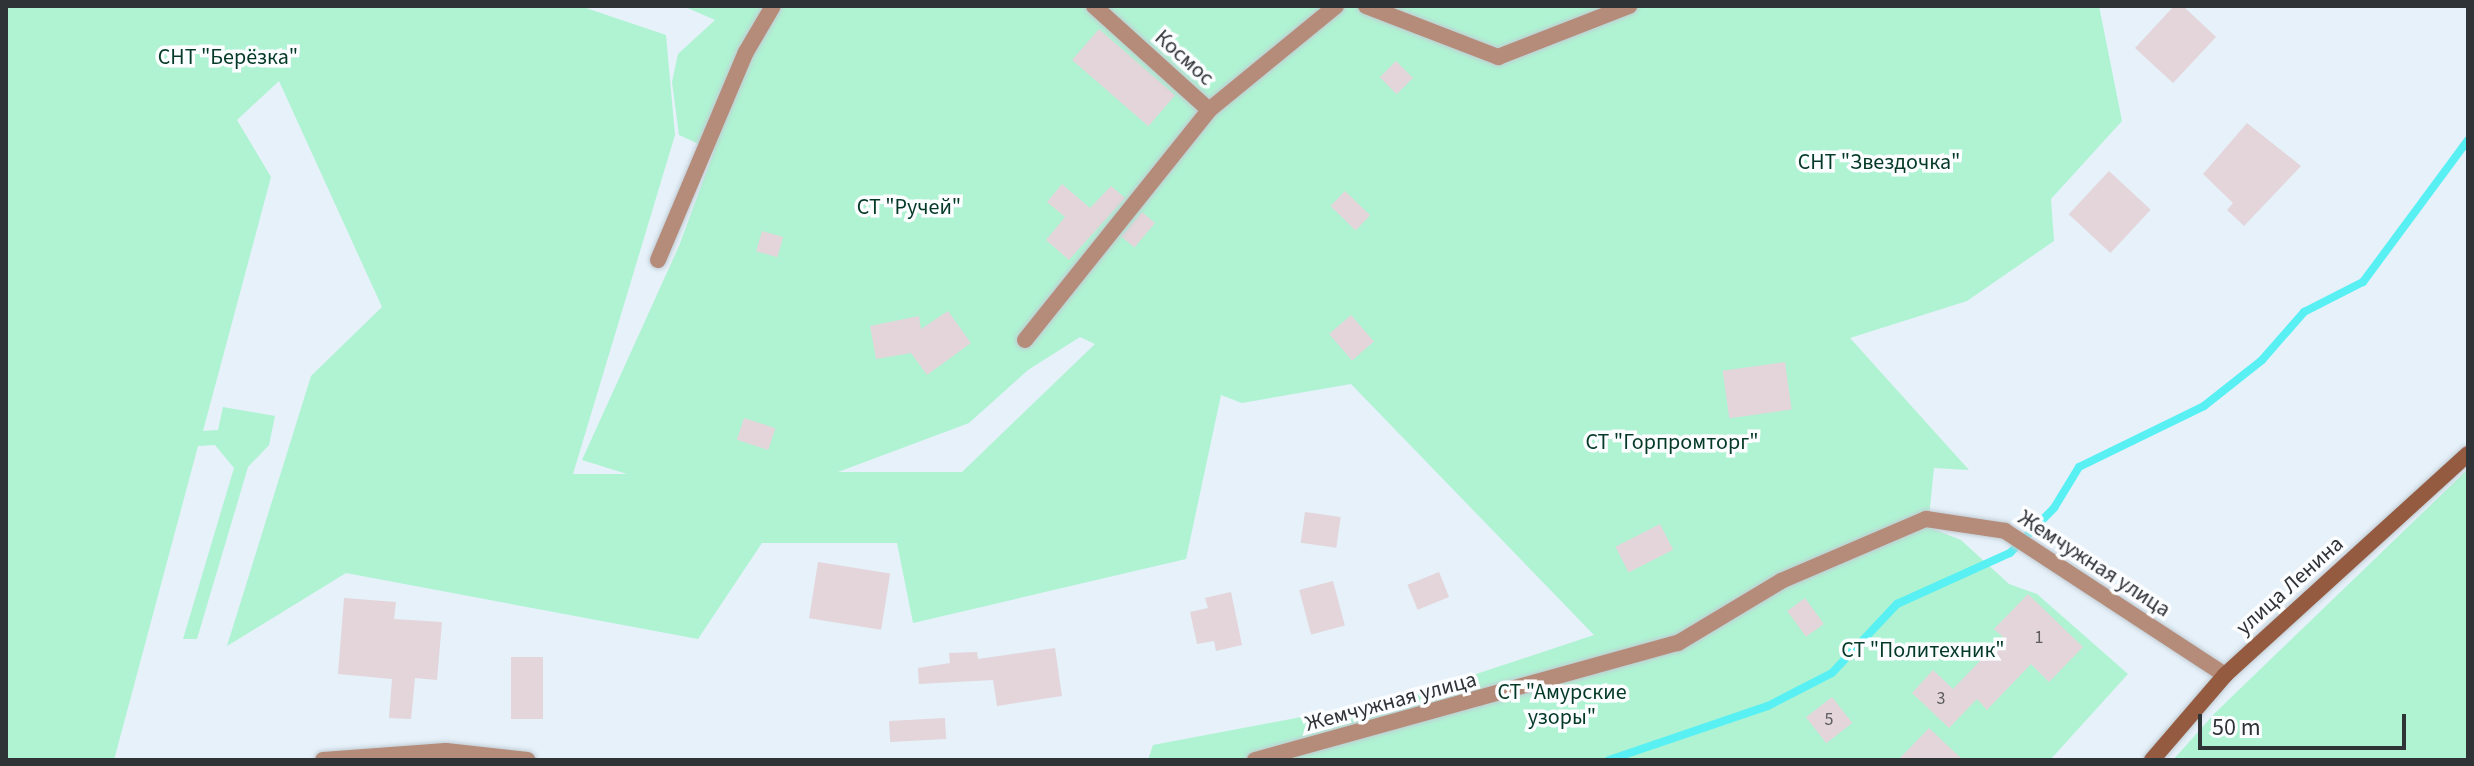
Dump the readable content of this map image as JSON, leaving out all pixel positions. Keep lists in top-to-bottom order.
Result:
{
  "streets": {
    "street": ["Космос", "Жемчужная улица", "улица Ленина"]
  },
  "crossings": [
    ["Жемчужная улица", "улица Ленина"]
  ],
  "parks": [
    "СНТ \"Берёзка\"",
    "СНТ \"Звездочка\"",
    "СТ \"Ручей\"",
    "СТ \"Горпромторг\"",
    "СТ \"Политехник\"",
    "СТ \"Амурские узоры\""
  ],
  "house_numbers": ["1", "3", "5"],
  "scale_bar": "50 m"
}
